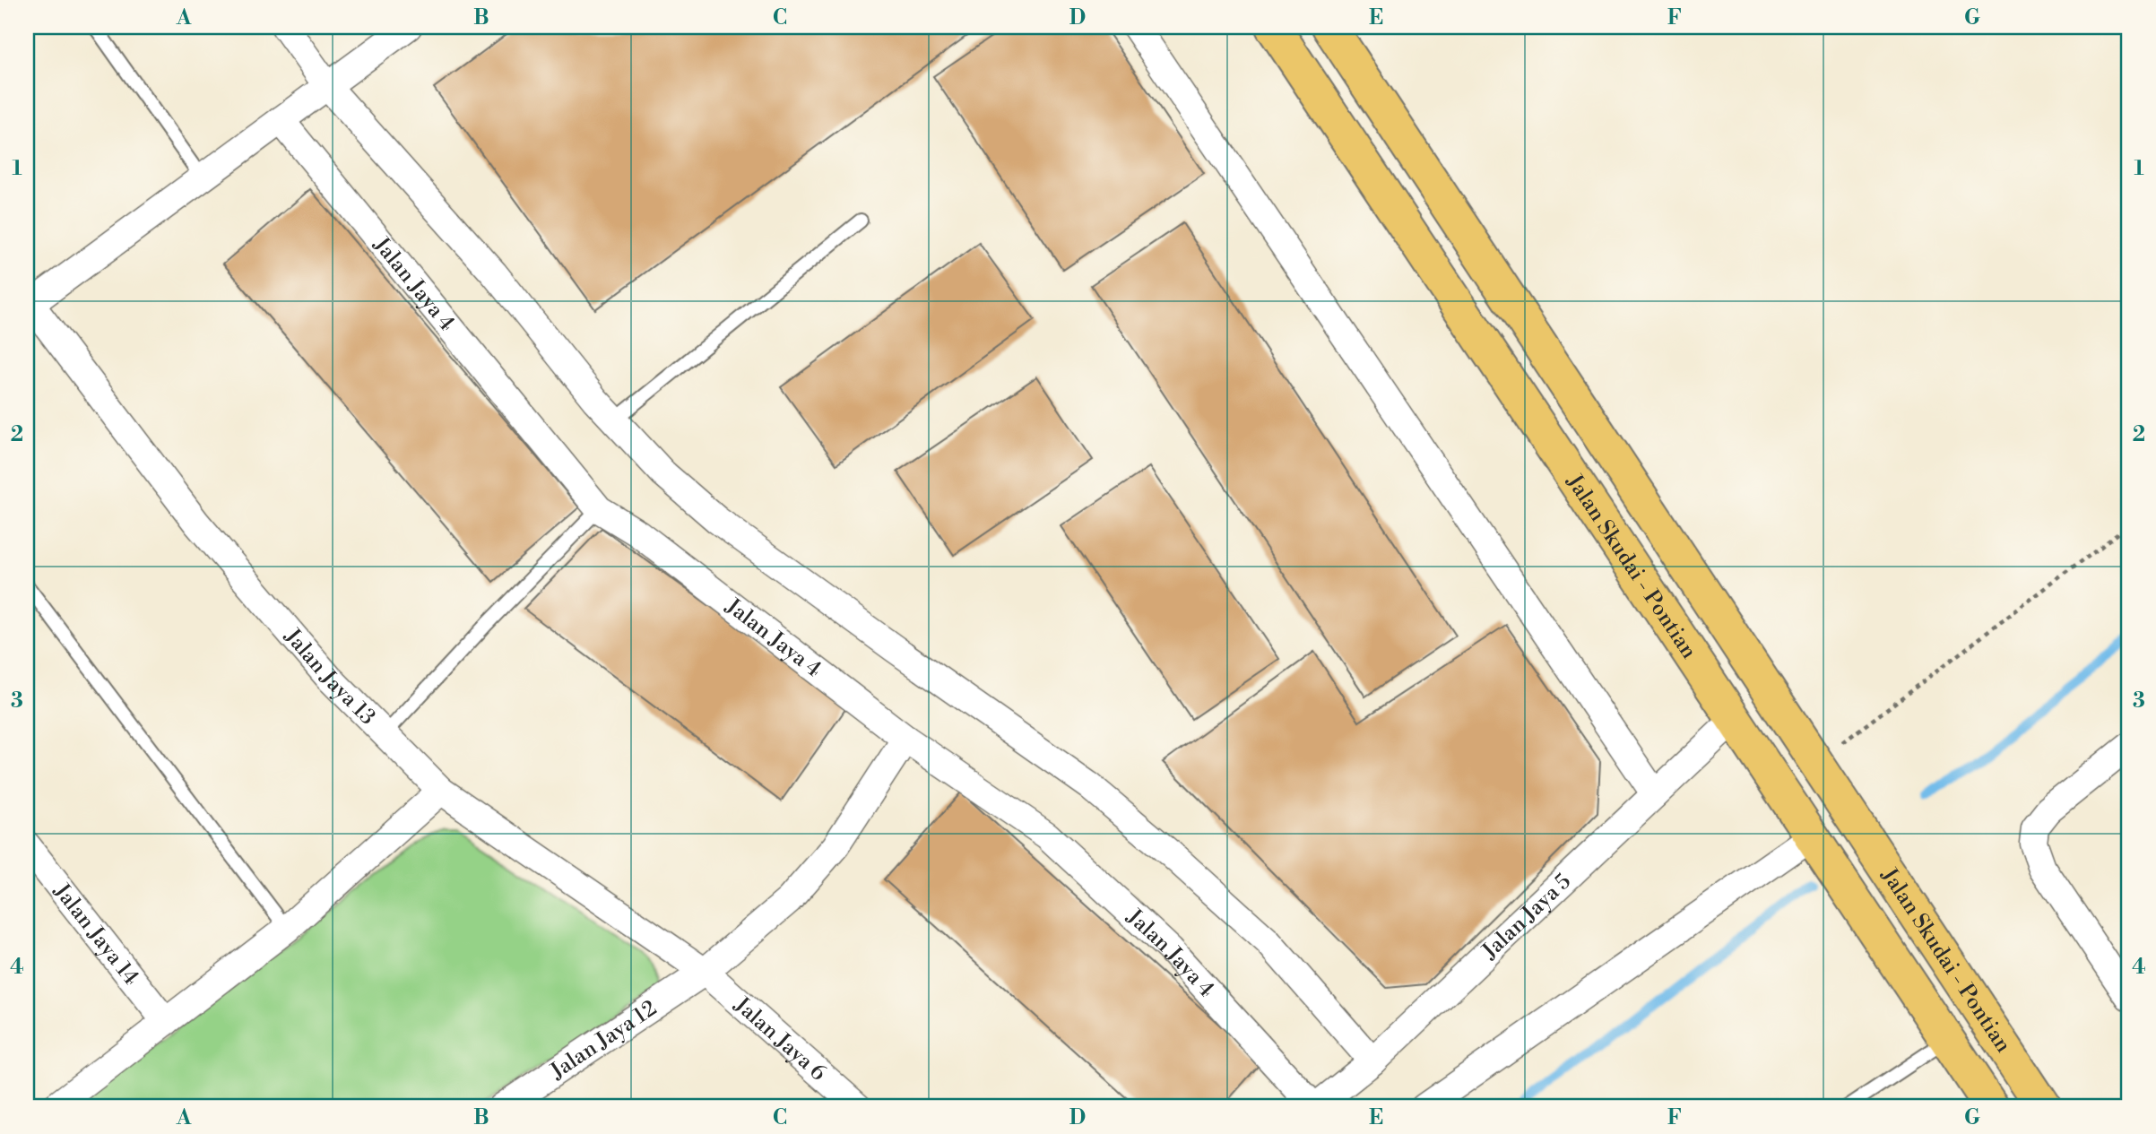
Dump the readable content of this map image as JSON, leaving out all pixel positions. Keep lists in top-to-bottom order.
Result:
{
  "streets": {
    "highway": ["Jalan Skudai - Pontian"],
    "street": [
      "Jalan Jaya 4",
      "Jalan Jaya 13",
      "Jalan Jaya 5",
      "Jalan Jaya 14",
      "Jalan Jaya 12",
      "Jalan Jaya 6"
    ]
  },
  "crossings": [
    ["Jalan Jaya 4", "Jalan Jaya 5"],
    ["Jalan Jaya 4", "Jalan Jaya 12"],
    ["Jalan Skudai - Pontian", "Jalan Jaya 5"],
    ["Jalan Jaya 13", "Jalan Jaya 12"],
    ["Jalan Jaya 13", "Jalan Jaya 6"],
    ["Jalan Jaya 12", "Jalan Jaya 6"]
  ],
  "grid": {
    "columns": [
      "A",
      "B",
      "C",
      "D",
      "E",
      "F",
      "G"
    ],
    "rows": [
      "1",
      "2",
      "3",
      "4"
    ]
  }
}
